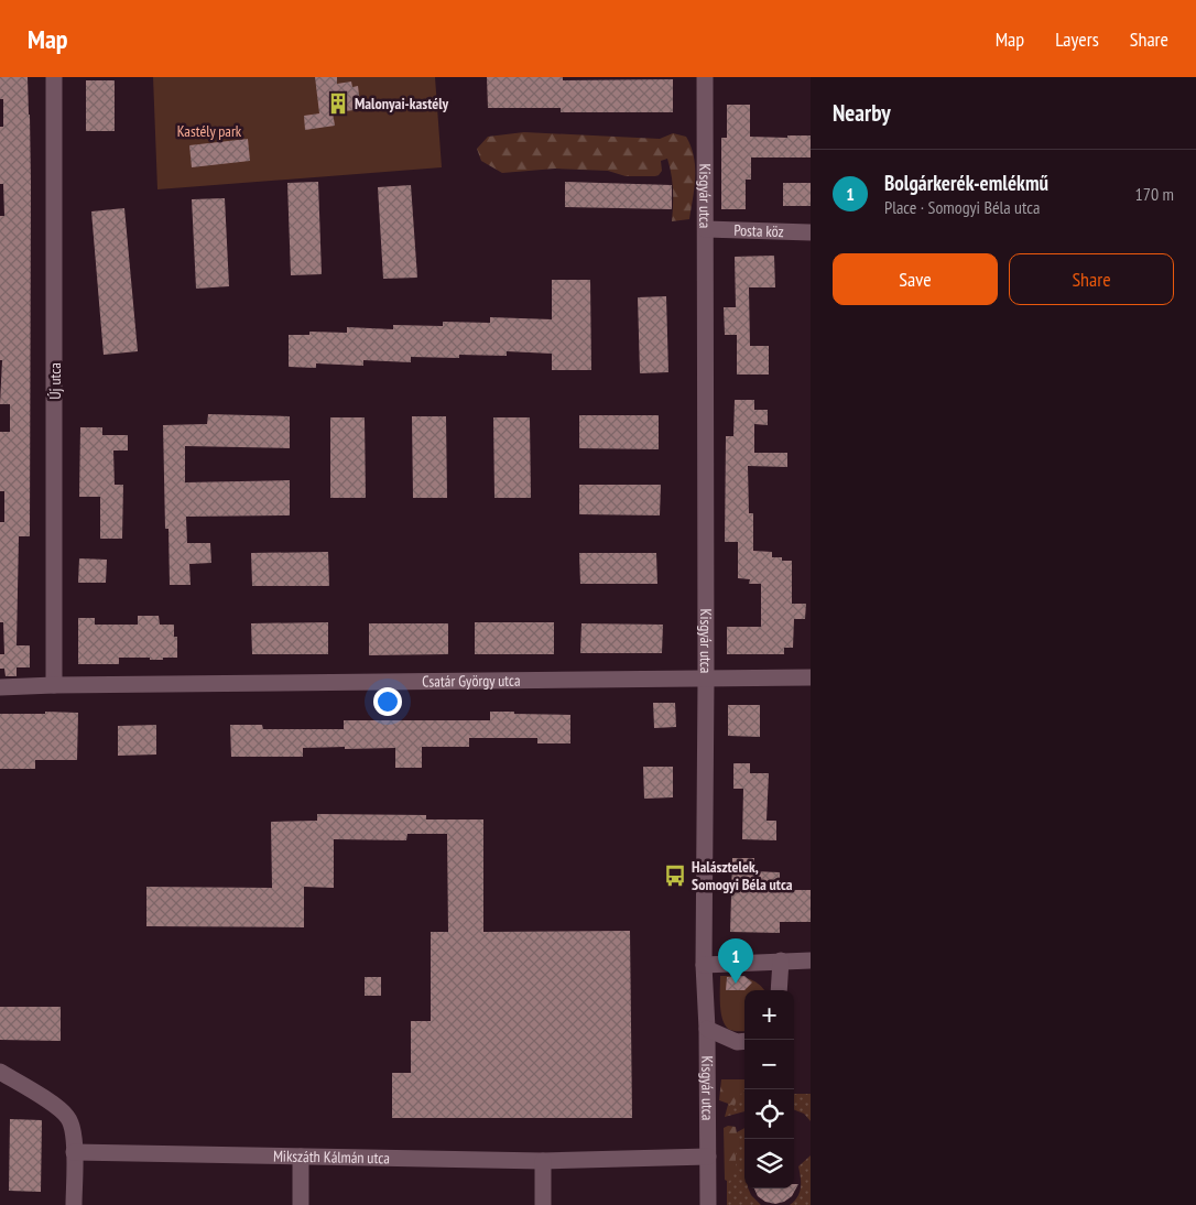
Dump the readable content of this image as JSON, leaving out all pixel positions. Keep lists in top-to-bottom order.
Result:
{
  "streets": {
    "street": [
      "Kisgyár utca",
      "Posta köz",
      "Új utca",
      "Csatár György utca",
      "Mikszáth Kálmán utca"
    ]
  },
  "crossings": [
    ["Kisgyár utca", "Posta köz"],
    ["Kisgyár utca", "Csatár György utca"],
    ["Kisgyár utca", "Mikszáth Kálmán utca"],
    ["Új utca", "Csatár György utca"]
  ],
  "parks": ["Kastély park"],
  "places": {
    "building": ["Malonyai-kastély"],
    "bus stop": ["Halásztelek, Somogyi Béla utca"]
  },
  "page": {
    "header": "Map",
    "nav": ["Map", "Layers", "Share"],
    "heading": "Nearby",
    "list": [
      {
        "mark": "1",
        "name": "Bolgárkerék-emlékmű",
        "note": "Place · Somogyi Béla utca",
        "value": "170 m"
      }
    ],
    "buttons": ["Save", "Share"],
    "pins": "1",
    "map_buttons": ["+", "−"]
  }
}
